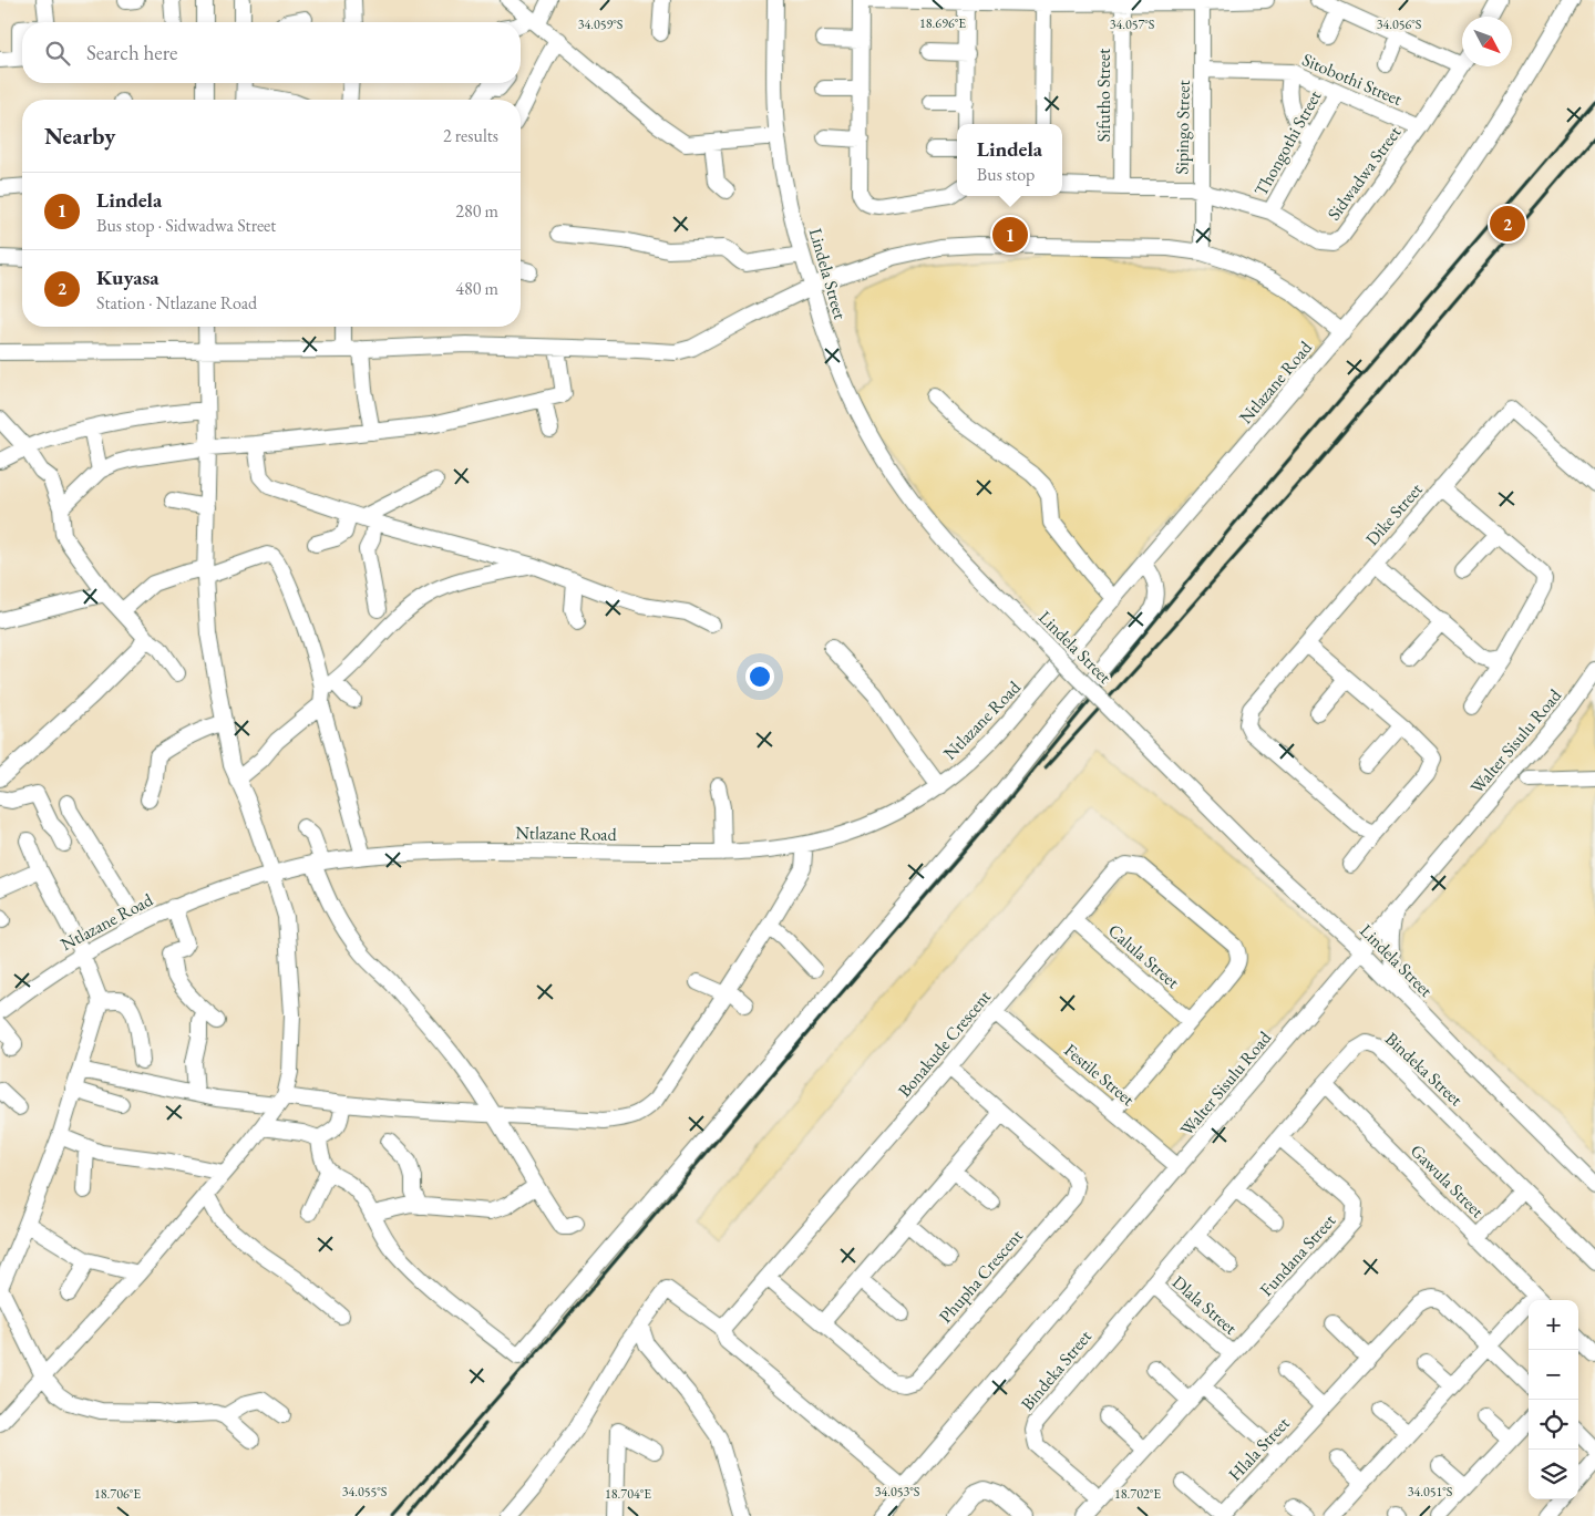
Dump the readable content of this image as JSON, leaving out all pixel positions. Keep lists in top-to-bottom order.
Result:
{
  "streets": {
    "street": [
      "Sitobothi Street",
      "Sifutho Street",
      "Sipingo Street",
      "Thongothi Street",
      "Sidwadwa Street",
      "Lindela Street",
      "Ntlazane Road",
      "Dike Street",
      "Walter Sisulu Road",
      "Calula Street",
      "Bonakude Crescent",
      "Bindeka Street",
      "Festile Street",
      "Gawula Street",
      "Fundana Street",
      "Phupha Crescent",
      "Dlala Street",
      "Hlala Street"
    ]
  },
  "crossings": [
    ["Sitobothi Street", "Sipingo Street"],
    ["Sitobothi Street", "Thongothi Street"],
    ["Sitobothi Street", "Sidwadwa Street"],
    ["Sifutho Street", "Sidwadwa Street"],
    ["Sipingo Street", "Sidwadwa Street"],
    ["Thongothi Street", "Sidwadwa Street"],
    ["Lindela Street", "Walter Sisulu Road"],
    ["Walter Sisulu Road", "Festile Street"],
    ["Calula Street", "Bonakude Crescent"],
    ["Bonakude Crescent", "Festile Street"],
    ["Bonakude Crescent", "Phupha Crescent"],
    ["Bindeka Street", "Gawula Street"],
    ["Bindeka Street", "Fundana Street"],
    ["Bindeka Street", "Dlala Street"],
    ["Fundana Street", "Dlala Street"]
  ],
  "north": "bottom right",
  "page": {
    "search": "Search here",
    "heading": ["Nearby", "2 results"],
    "popup": ["Lindela", "Bus stop"],
    "list": [
      {
        "mark": "1",
        "name": "Lindela",
        "note": "Bus stop · Sidwadwa Street",
        "value": "280 m"
      },
      {
        "mark": "2",
        "name": "Kuyasa",
        "note": "Station · Ntlazane Road",
        "value": "480 m"
      }
    ],
    "pins": ["2", "1"],
    "map_buttons": ["+", "−"]
  },
  "coordinates": [
    "18.696°E",
    "34.059°S",
    "34.057°S",
    "34.056°S",
    "34.055°S",
    "34.053°S",
    "34.051°S",
    "18.706°E",
    "18.704°E",
    "18.702°E"
  ]
}
